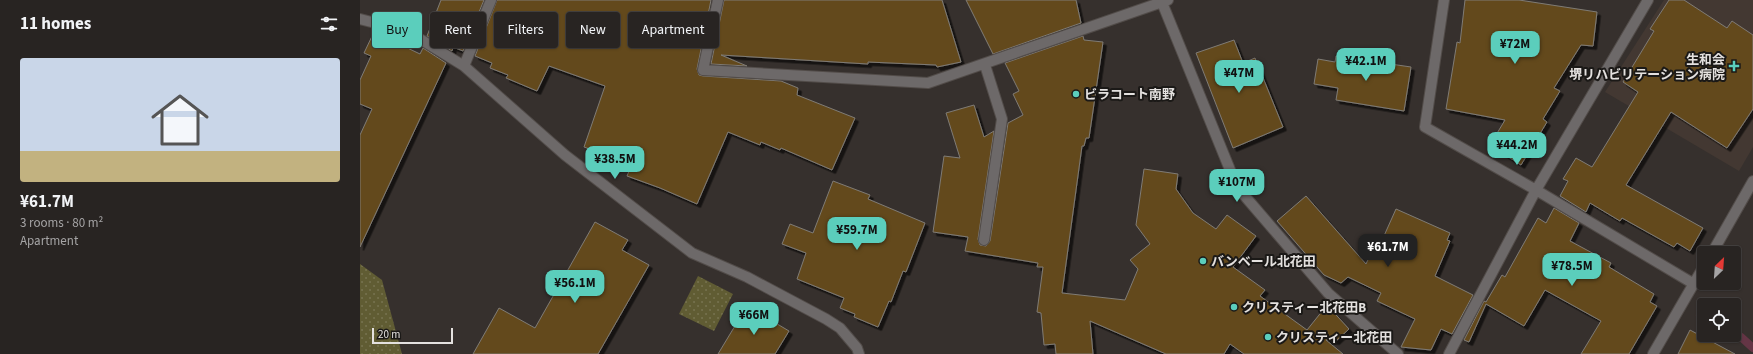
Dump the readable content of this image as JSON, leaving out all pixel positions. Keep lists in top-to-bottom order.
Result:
{
  "places": {
    "health": ["生和会 堺リハビリテーション病院"],
    "other": [
      "ビラコート南野",
      "バンベール北花田",
      "クリスティー北花田B",
      "クリスティー北花田"
    ]
  },
  "scale_bar": "20 m",
  "north": "top right",
  "page": {
    "heading": "11 homes",
    "chip": [
      "Buy",
      "Rent",
      "Filters",
      "New",
      "Apartment"
    ],
    "price": [
      "¥72M",
      "¥42.1M",
      "¥47M",
      "¥44.2M",
      "¥38.5M",
      "¥107M",
      "¥59.7M",
      "¥61.7M",
      "¥78.5M",
      "¥56.1M",
      "¥66M"
    ],
    "list": [
      {
        "name": "¥61.7M",
        "note": "3 rooms · 80 m² · Apartment"
      }
    ],
    "scale": "20 m"
  }
}
